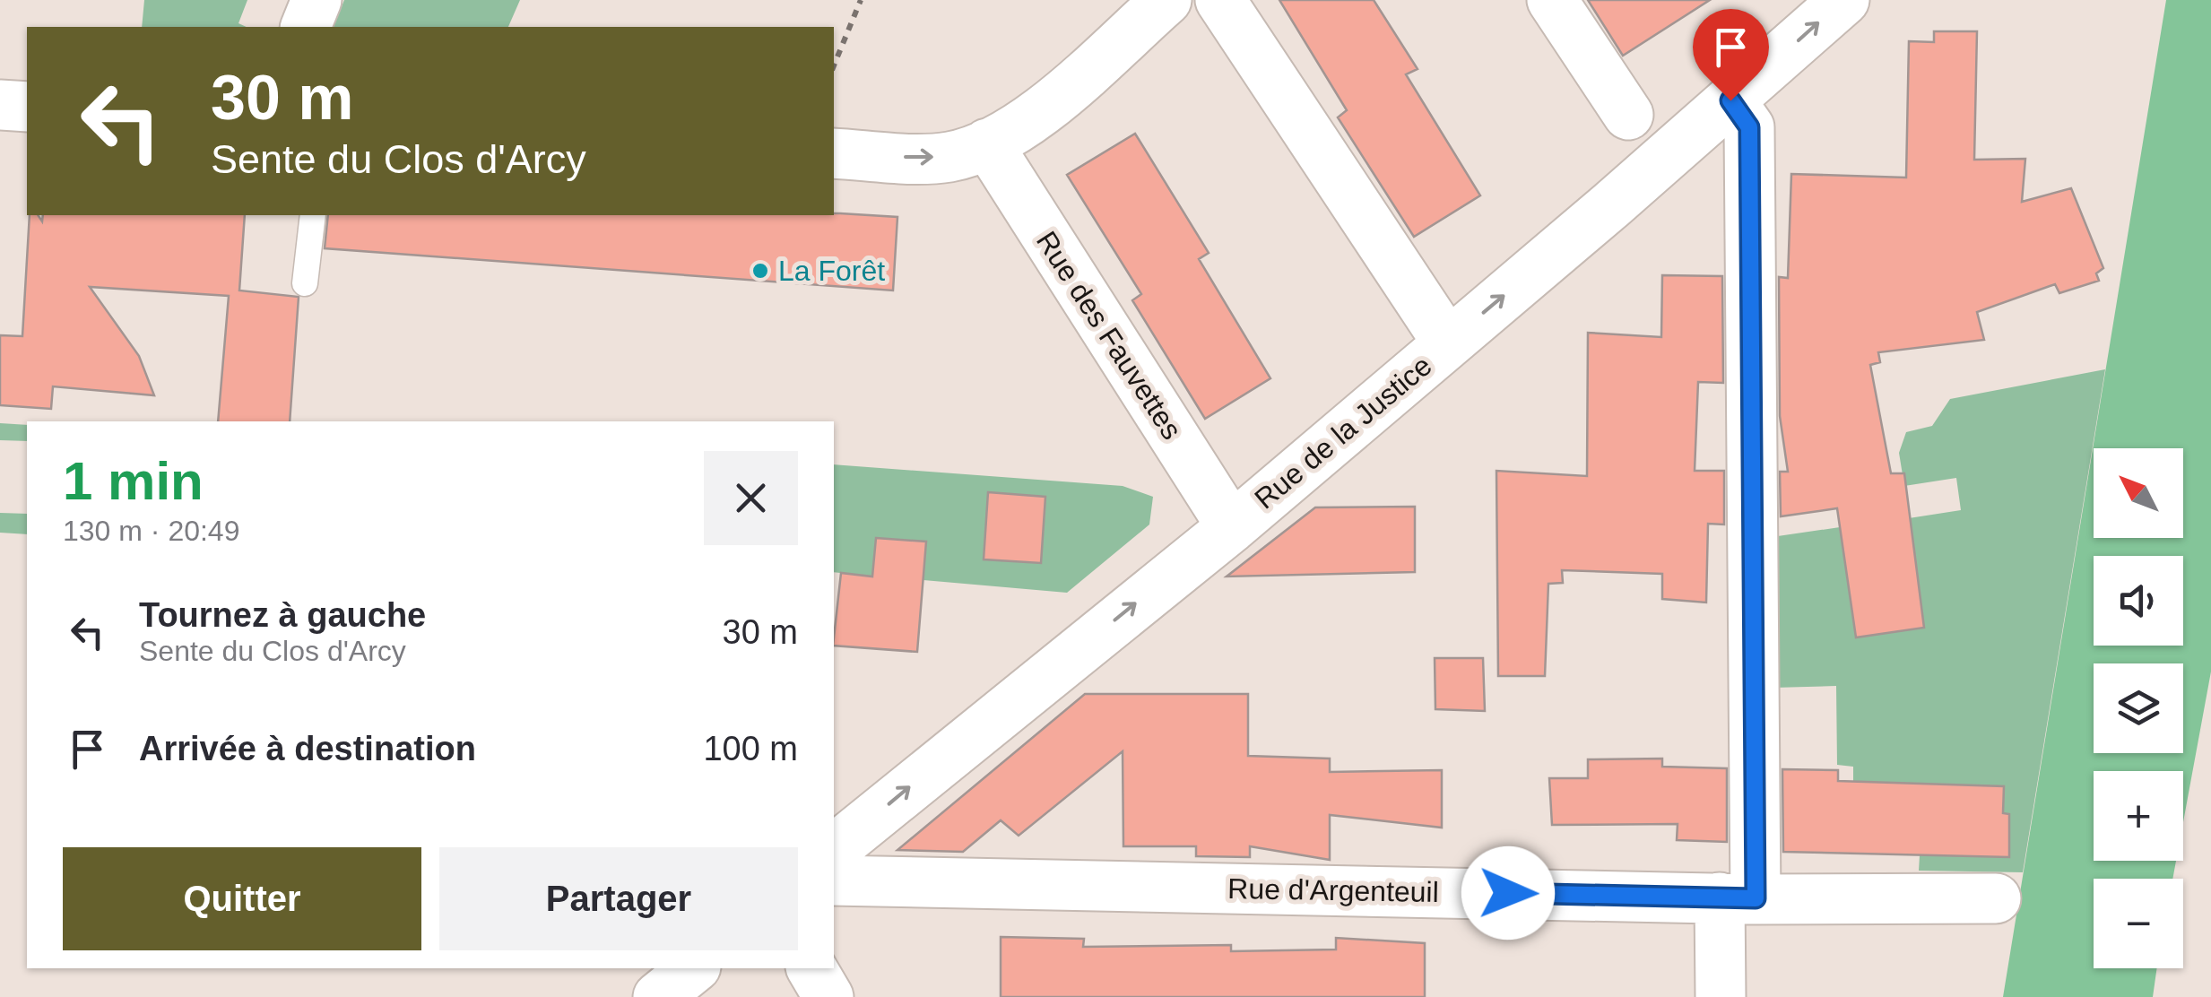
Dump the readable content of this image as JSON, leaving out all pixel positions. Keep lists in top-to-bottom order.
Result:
{
  "streets": {
    "street": ["Rue des Fauvettes", "Rue de la Justice", "Rue d'Argenteuil"]
  },
  "crossings": [
    ["Rue des Fauvettes", "Rue de la Justice"]
  ],
  "one_way": ["Rue de la Justice"],
  "places": ["La Forêt"],
  "north": "top left",
  "page": {
    "turn": ["30 m", "Sente du Clos d'Arcy"],
    "heading": ["1 min", "130 m · 20:49"],
    "map_buttons": ["+", "−"],
    "list": [
      {
        "name": "Tournez à gauche",
        "note": "Sente du Clos d'Arcy",
        "value": "30 m"
      },
      {
        "name": "Arrivée à destination",
        "value": "100 m"
      }
    ],
    "buttons": ["Quitter", "Partager"]
  }
}
